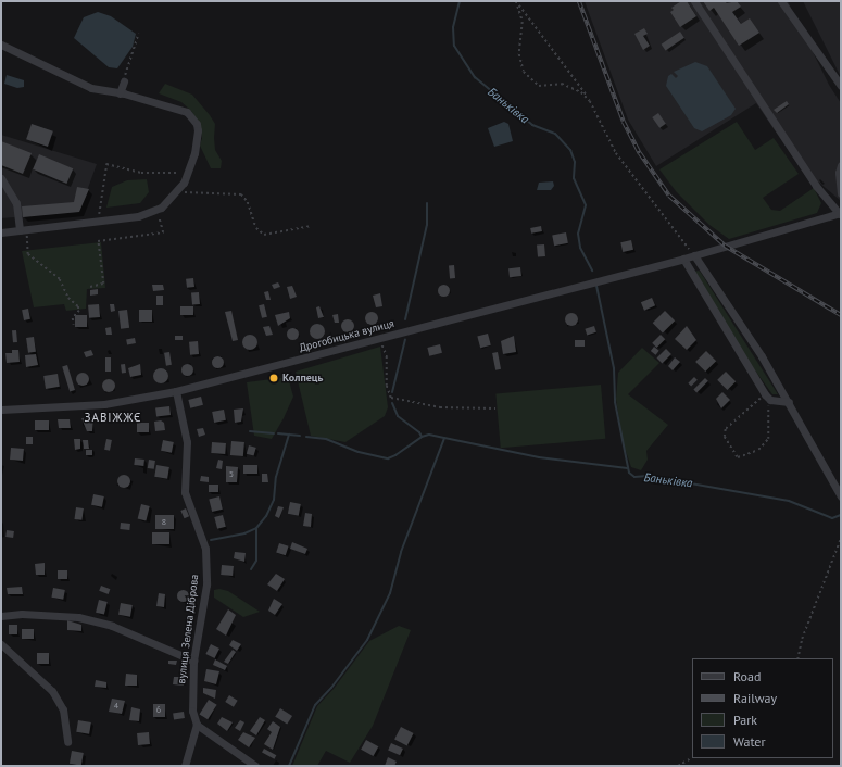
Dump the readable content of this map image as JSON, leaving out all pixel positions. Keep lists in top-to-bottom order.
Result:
{
  "streets": {
    "street": ["Дрогобицька вулиця", "вулиця Зелена Діброва"]
  },
  "crossings": [
    ["Дрогобицька вулиця", "вулиця Зелена Діброва"]
  ],
  "districts": ["ЗАВІЖЖЄ"],
  "water": ["Баньківка"],
  "places": ["Колпець"],
  "house_numbers": [
    "5",
    "8",
    "4",
    "6"
  ],
  "legend": [
    "Road",
    "Railway",
    "Park",
    "Water"
  ]
}
